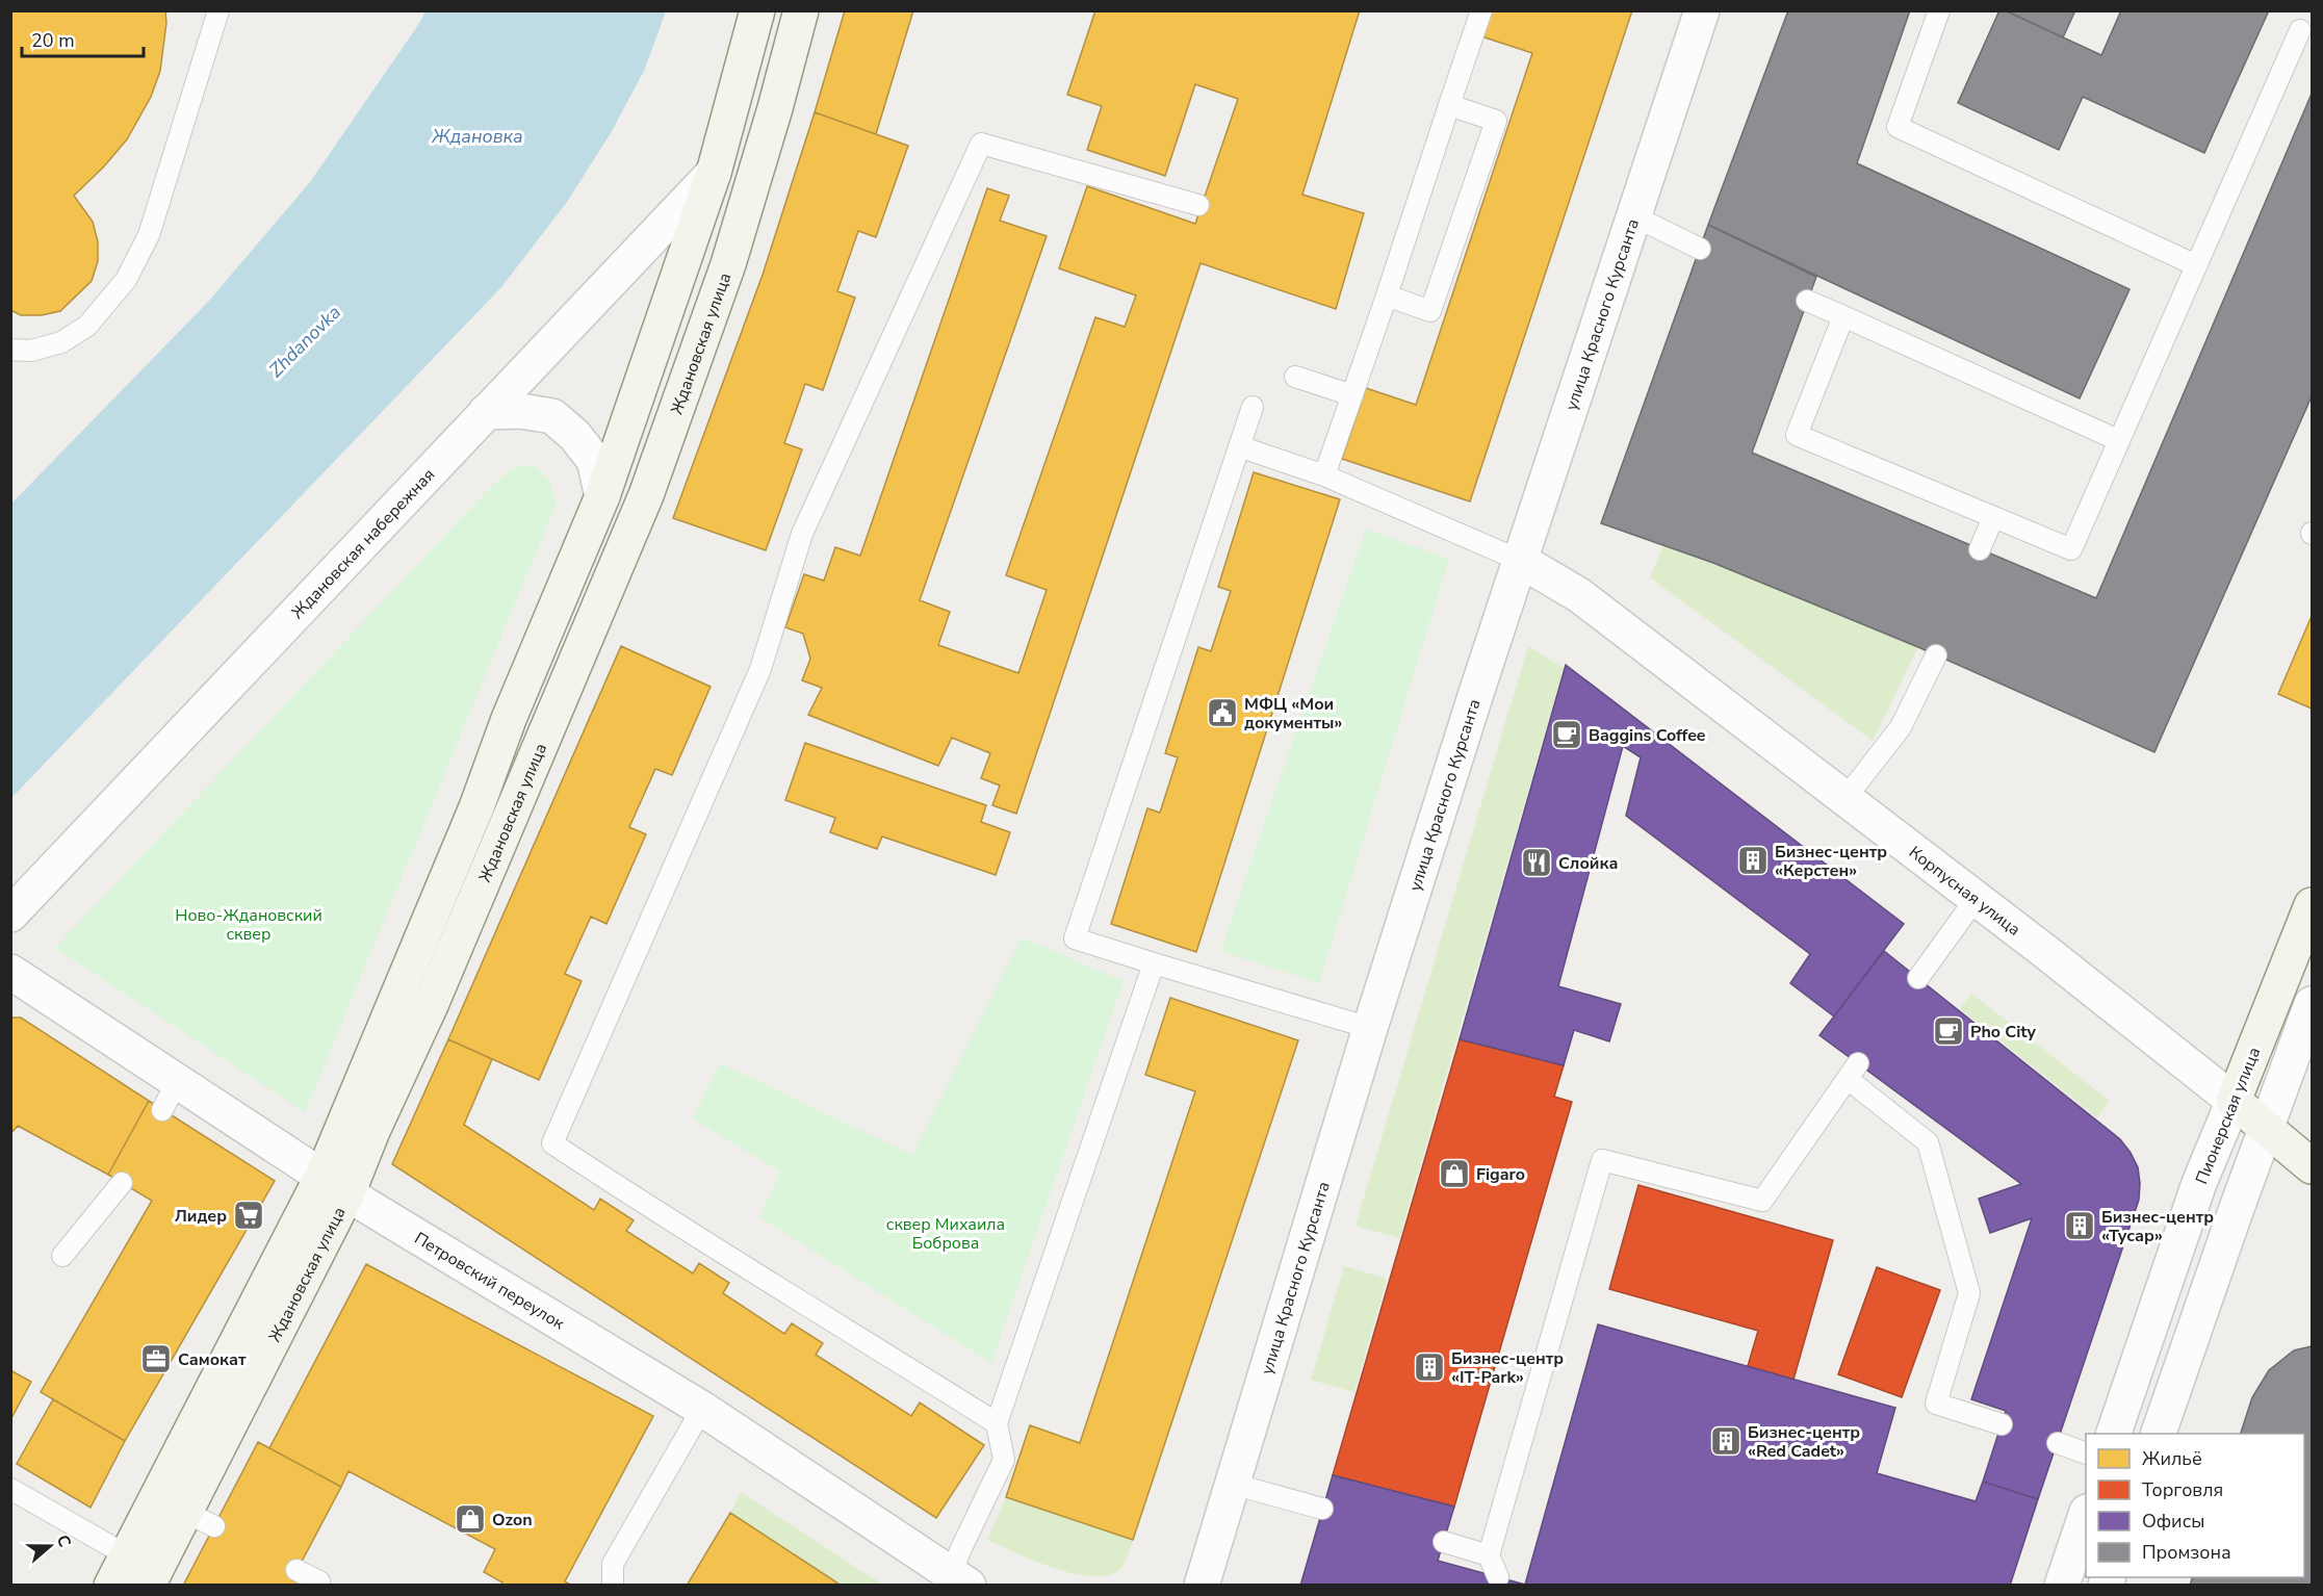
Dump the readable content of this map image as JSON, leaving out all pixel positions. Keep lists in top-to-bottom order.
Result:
{
  "streets": {
    "main road": ["Ждановская улица", "Корпусная улица", "Пионерская улица"],
    "street": ["улица Красного Курсанта", "Ждановская набережная", "Петровский переулок"]
  },
  "crossings": [
    ["улица Красного Курсанта", "Корпусная улица"],
    ["Ждановская улица", "Ждановская набережная"],
    ["Ждановская улица", "Петровский переулок"],
    ["Корпусная улица", "Пионерская улица"]
  ],
  "water": ["Ждановка", "Zhdanovka"],
  "parks": ["Ново-Ждановский сквер", "сквер Михаила Боброва"],
  "places": {
    "public building": ["МФЦ «Мои документы»"],
    "cafe": ["Baggins Coffee", "Pho City"],
    "building": [
      "Бизнес-центр «Керстен»",
      "Бизнес-центр «Тусар»",
      "Бизнес-центр «IT-Park»",
      "Бизнес-центр «Red Cadet»"
    ],
    "restaurant": ["Слойка"],
    "shop": ["Figaro", "Ozon"],
    "supermarket": ["Лидер"],
    "office": ["Самокат"]
  },
  "legend": [
    "Жильё",
    "Торговля",
    "Офисы",
    "Промзона"
  ],
  "scale_bar": "20 m",
  "north": "right"
}
